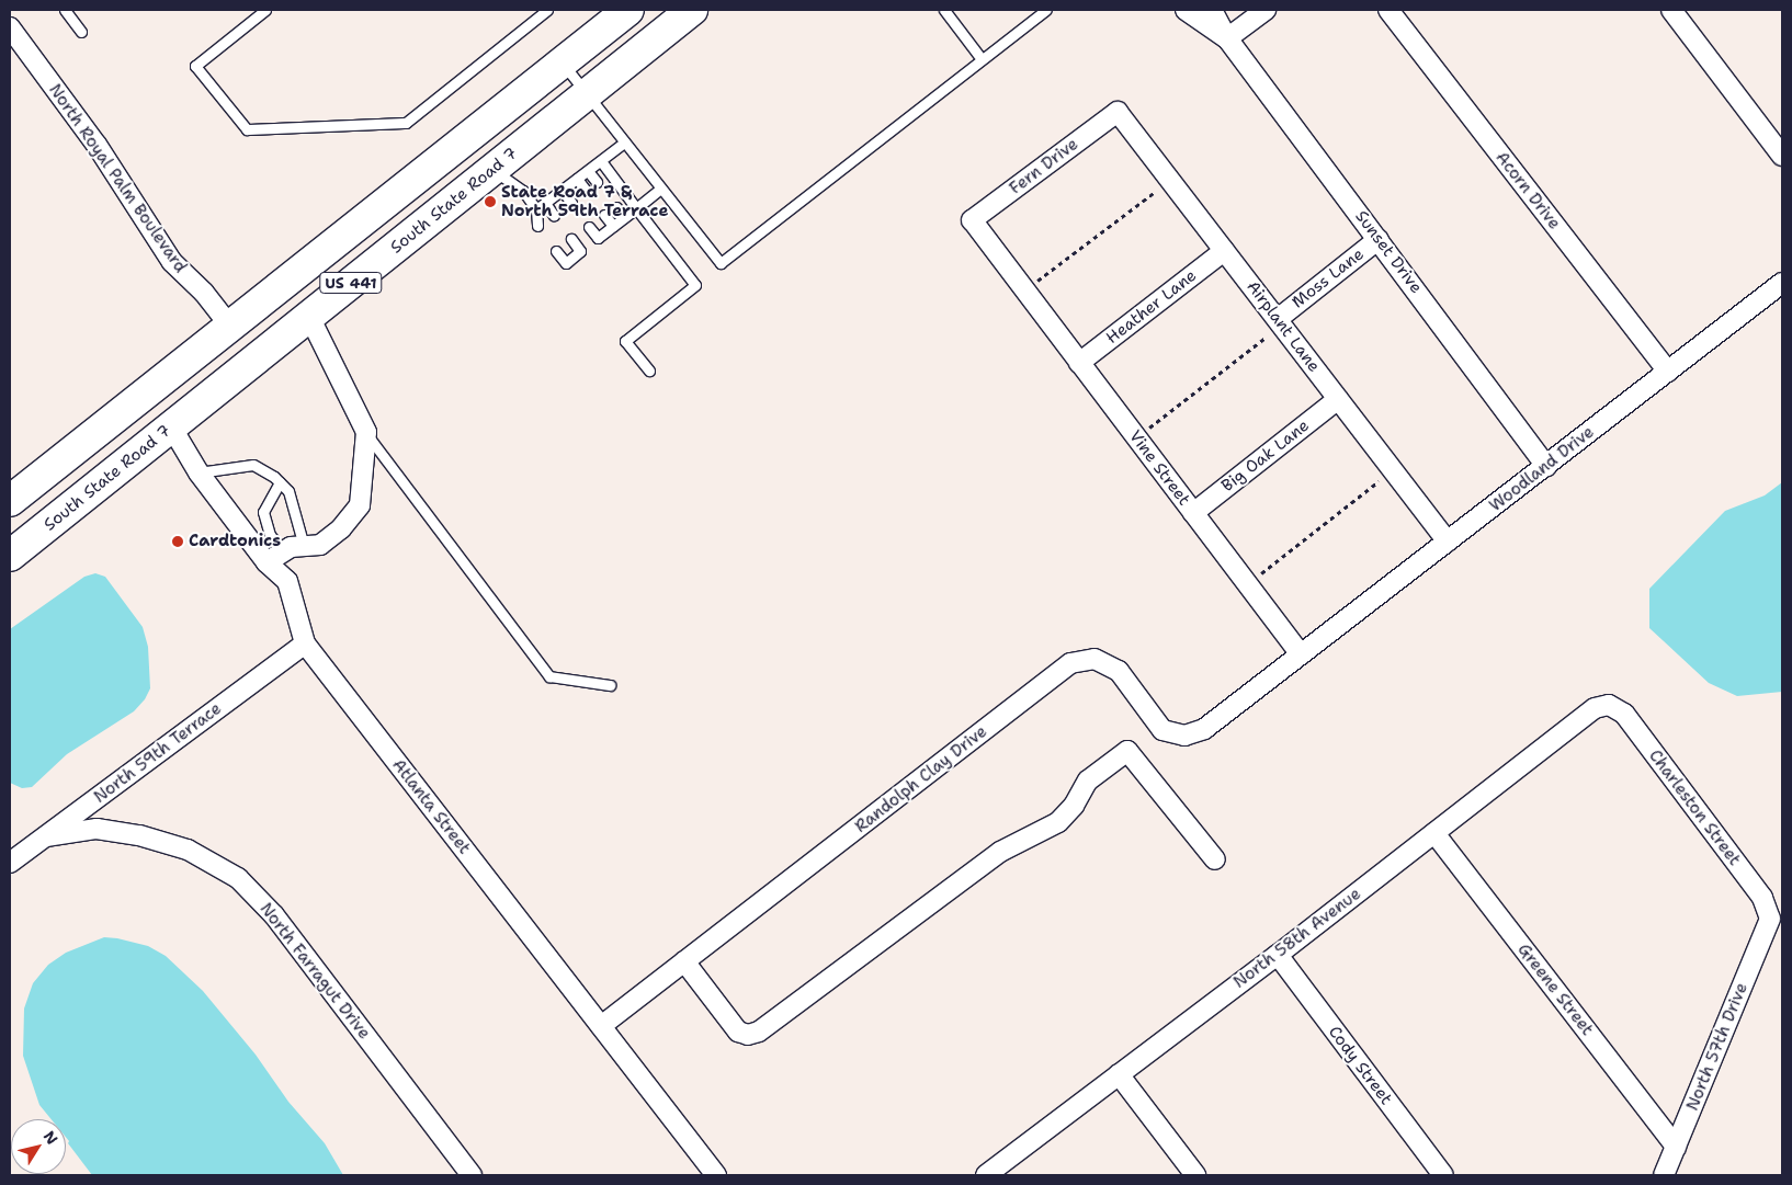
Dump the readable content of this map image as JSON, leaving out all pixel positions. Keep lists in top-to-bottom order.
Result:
{
  "streets": {
    "main road": ["South State Road 7", "US 441"],
    "street": [
      "Fern Drive",
      "North Royal Palm Boulevard",
      "Acorn Drive",
      "Sunset Drive",
      "Moss Lane",
      "Heather Lane",
      "Airplant Lane",
      "Big Oak Lane",
      "Vine Street",
      "Woodland Drive",
      "North 59th Terrace",
      "Randolph Clay Drive",
      "Atlanta Street",
      "Charleston Street",
      "North 58th Avenue",
      "North Farragut Drive",
      "Greene Street",
      "North 57th Drive",
      "Cody Street"
    ]
  },
  "crossings": [
    ["Fern Drive", "Airplant Lane"],
    ["Fern Drive", "Vine Street"],
    ["North Royal Palm Boulevard", "US 441"],
    ["Acorn Drive", "Woodland Drive"],
    ["South State Road 7", "Atlanta Street"],
    ["Sunset Drive", "Moss Lane"],
    ["Sunset Drive", "Woodland Drive"],
    ["Moss Lane", "Airplant Lane"],
    ["Heather Lane", "Airplant Lane"],
    ["Heather Lane", "Vine Street"],
    ["Airplant Lane", "Big Oak Lane"],
    ["Airplant Lane", "Woodland Drive"],
    ["Big Oak Lane", "Vine Street"],
    ["Vine Street", "Woodland Drive"],
    ["Vine Street", "Randolph Clay Drive"],
    ["Woodland Drive", "Randolph Clay Drive"],
    ["North 59th Terrace", "Atlanta Street"],
    ["North 59th Terrace", "North Farragut Drive"],
    ["Randolph Clay Drive", "Atlanta Street"],
    ["Charleston Street", "North 58th Avenue"],
    ["Charleston Street", "North 57th Drive"],
    ["North 58th Avenue", "Greene Street"],
    ["North 58th Avenue", "Cody Street"],
    ["Greene Street", "North 57th Drive"]
  ],
  "places": ["State Road 7 & North 59th Terrace", "Cardtonics"],
  "north": "top right"
}
